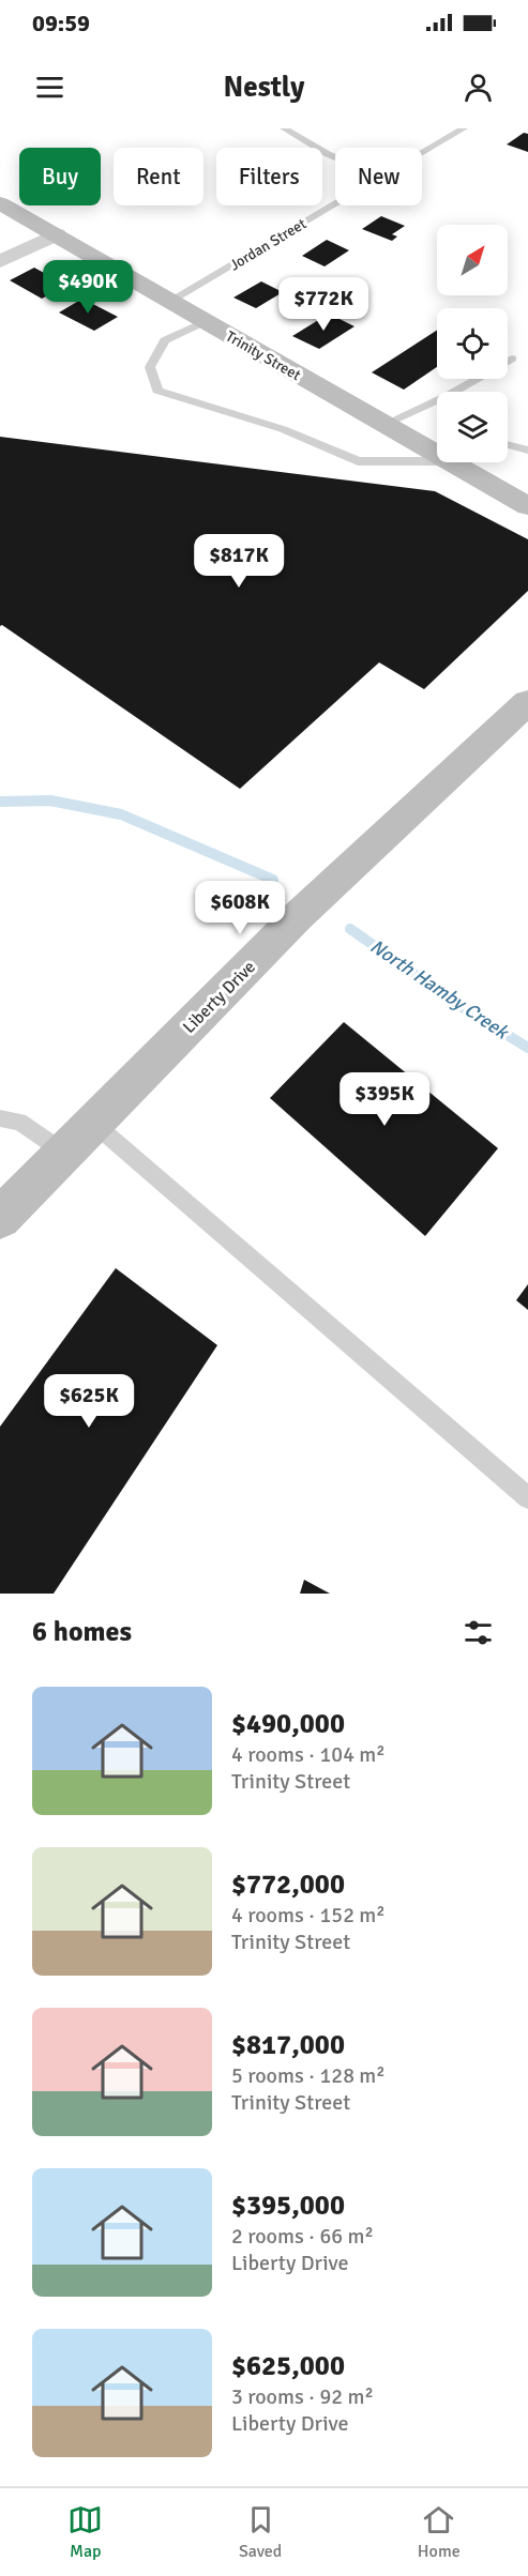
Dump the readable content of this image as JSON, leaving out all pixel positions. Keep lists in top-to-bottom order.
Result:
{
  "streets": {
    "street": ["Trinity Street", "Liberty Drive"],
    "lane": ["Jordan Street"]
  },
  "crossings": [
    ["Jordan Street", "Trinity Street"]
  ],
  "water": ["North Hamby Creek"],
  "north": "top right",
  "page": {
    "status": "09:59",
    "header": "Nestly",
    "chip": [
      "Buy",
      "Rent",
      "Filters",
      "New"
    ],
    "price": [
      "$490K",
      "$772K",
      "$817K",
      "$608K",
      "$395K",
      "$625K"
    ],
    "heading": "6 homes",
    "list": [
      {
        "name": "$490,000",
        "note": "4 rooms · 104 m² · Trinity Street"
      },
      {
        "name": "$772,000",
        "note": "4 rooms · 152 m² · Trinity Street"
      },
      {
        "name": "$817,000",
        "note": "5 rooms · 128 m² · Trinity Street"
      },
      {
        "name": "$395,000",
        "note": "2 rooms · 66 m² · Liberty Drive"
      },
      {
        "name": "$625,000",
        "note": "3 rooms · 92 m² · Liberty Drive"
      }
    ],
    "tabs": ["Map", "Saved", "Home"]
  }
}
